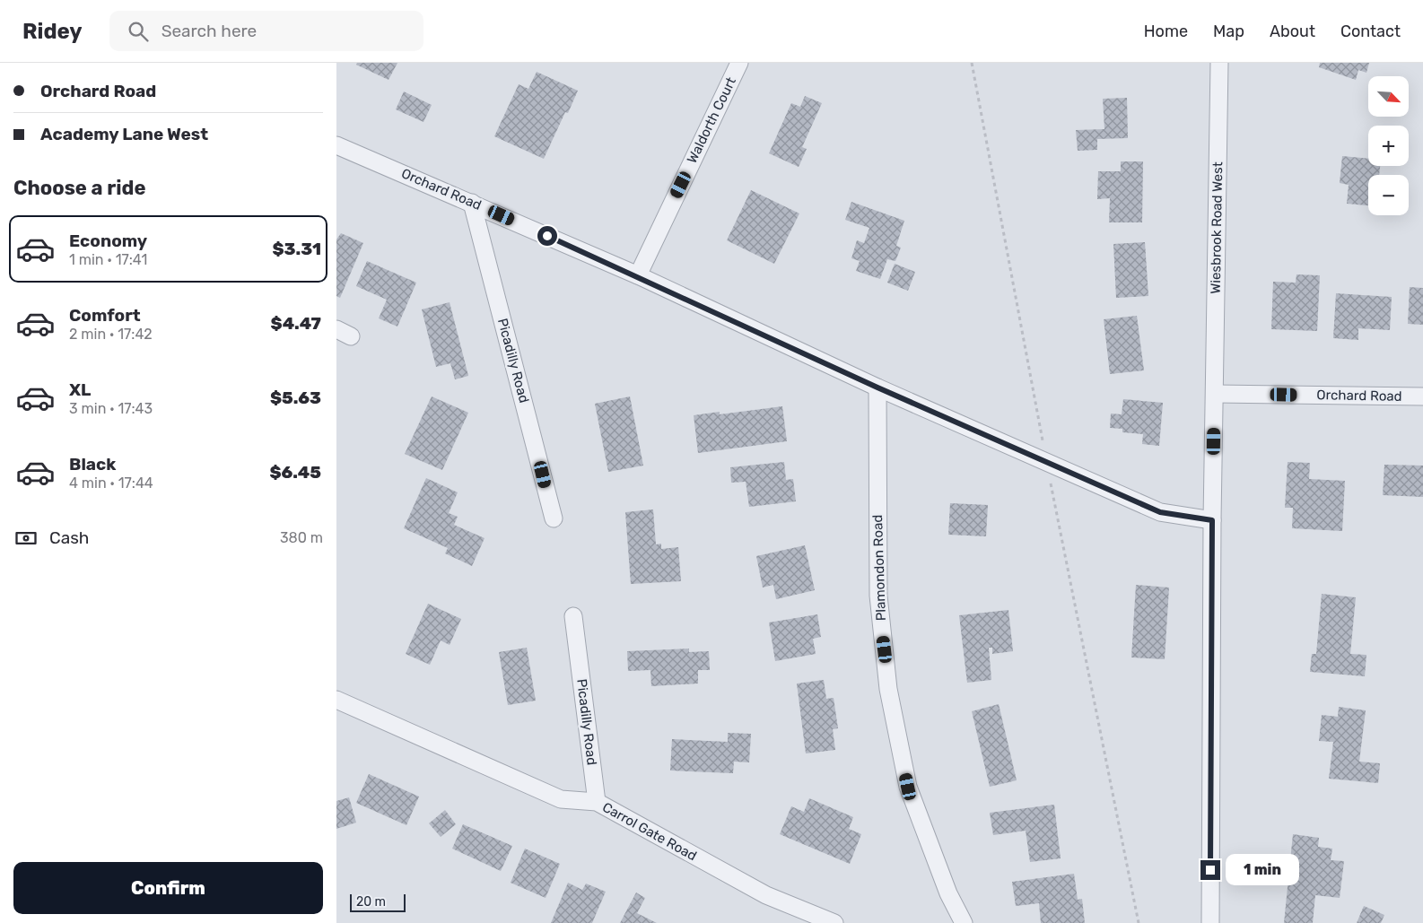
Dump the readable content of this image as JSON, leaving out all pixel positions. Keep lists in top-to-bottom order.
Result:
{
  "streets": {
    "street": [
      "Waldorth Court",
      "Orchard Road",
      "Wiesbrook Road West",
      "Picadilly Road",
      "Plamondon Road",
      "Carrol Gate Road"
    ]
  },
  "crossings": [
    ["Waldorth Court", "Orchard Road"],
    ["Orchard Road", "Wiesbrook Road West"],
    ["Orchard Road", "Picadilly Road"],
    ["Orchard Road", "Plamondon Road"],
    ["Picadilly Road", "Carrol Gate Road"]
  ],
  "scale_bar": "20 m",
  "north": "bottom right",
  "page": {
    "header": "Ridey",
    "search": "Search here",
    "nav": [
      "Home",
      "Map",
      "About",
      "Contact"
    ],
    "banner": ["Orchard Road", "Academy Lane West"],
    "map_buttons": ["+", "−"],
    "heading": "Choose a ride",
    "list": [
      {
        "name": "Economy",
        "note": "1 min · 17:41",
        "value": "$3.31"
      },
      {
        "name": "Comfort",
        "note": "2 min · 17:42",
        "value": "$4.47"
      },
      {
        "name": "XL",
        "note": "3 min · 17:43",
        "value": "$5.63"
      },
      {
        "name": "Black",
        "note": "4 min · 17:44",
        "value": "$6.45"
      }
    ],
    "pay": ["Cash", "380 m"],
    "buttons": "Confirm",
    "bubble": "1 min",
    "scale": "20 m"
  }
}
